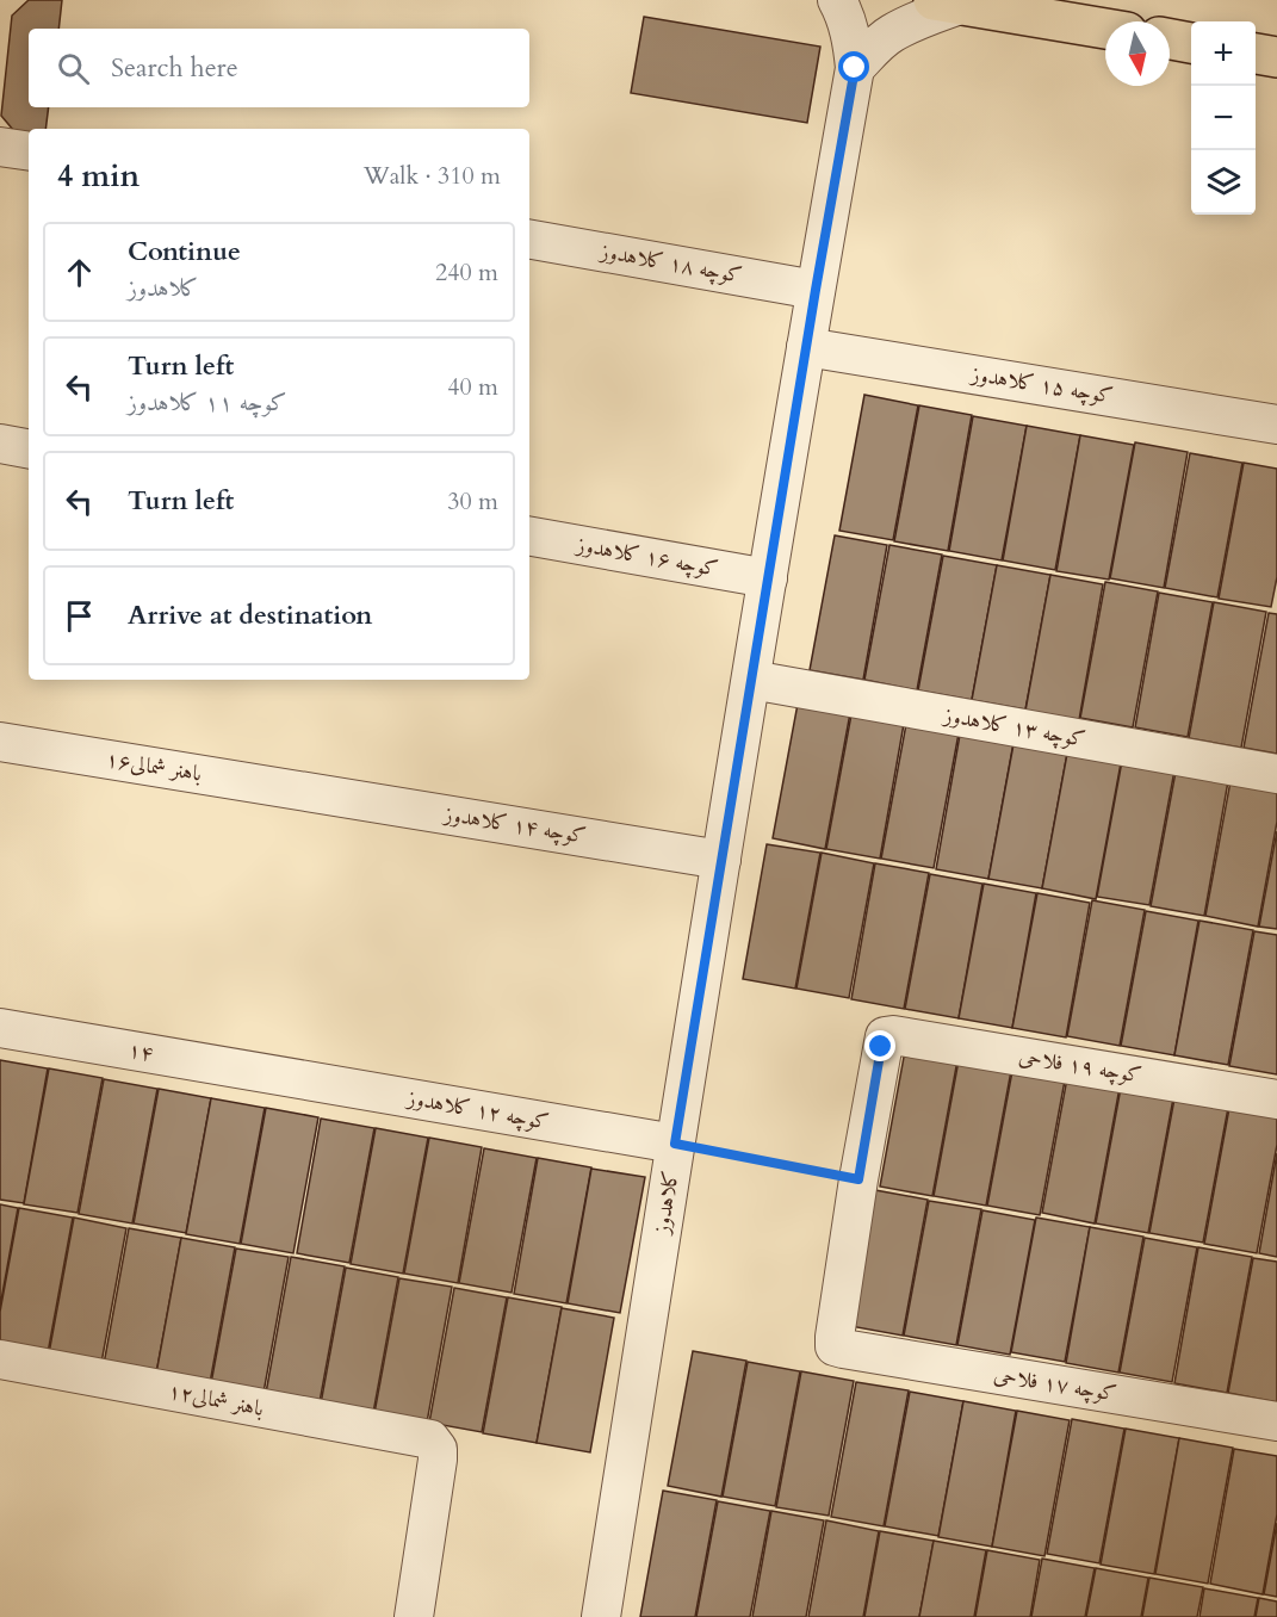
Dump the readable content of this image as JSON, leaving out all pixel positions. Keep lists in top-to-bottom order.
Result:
{
  "streets": {
    "street": [
      "کوچه ۱۸ کلاهدوز",
      "کوچه ۱۵ کلاهدوز",
      "کوچه ۱۶ کلاهدوز",
      "کوچه ۱۳ کلاهدوز",
      "باهنر شمالی۱۶",
      "کوچه ۱۴ کلاهدوز",
      "۱۴",
      "کوچه ۱۹ فلاحی",
      "کوچه ۱۲ کلاهدوز",
      "کلاهدوز",
      "کوچه ۱۷ فلاحی",
      "باهنر شمالی۱۲"
    ]
  },
  "crossings": [
    ["کوچه ۱۸ کلاهدوز", "کلاهدوز"],
    ["کوچه ۱۵ کلاهدوز", "کلاهدوز"],
    ["کوچه ۱۶ کلاهدوز", "کلاهدوز"],
    ["کوچه ۱۳ کلاهدوز", "کلاهدوز"],
    ["باهنر شمالی۱۶", "کوچه ۱۴ کلاهدوز"],
    ["کوچه ۱۴ کلاهدوز", "کلاهدوز"],
    ["۱۴", "کوچه ۱۲ کلاهدوز"],
    ["کوچه ۱۹ فلاحی", "کوچه ۱۷ فلاحی"],
    ["کوچه ۱۲ کلاهدوز", "کلاهدوز"]
  ],
  "north": "bottom",
  "page": {
    "map_buttons": ["+", "−"],
    "search": "Search here",
    "heading": ["4 min", "Walk · 310 m"],
    "list": [
      ["Continue", "کلاهدوز", "240 m"],
      ["Turn left", "کوچه ۱۱ کلاهدوز", "40 m"],
      ["Turn left", "30 m"],
      "Arrive at destination"
    ]
  }
}
